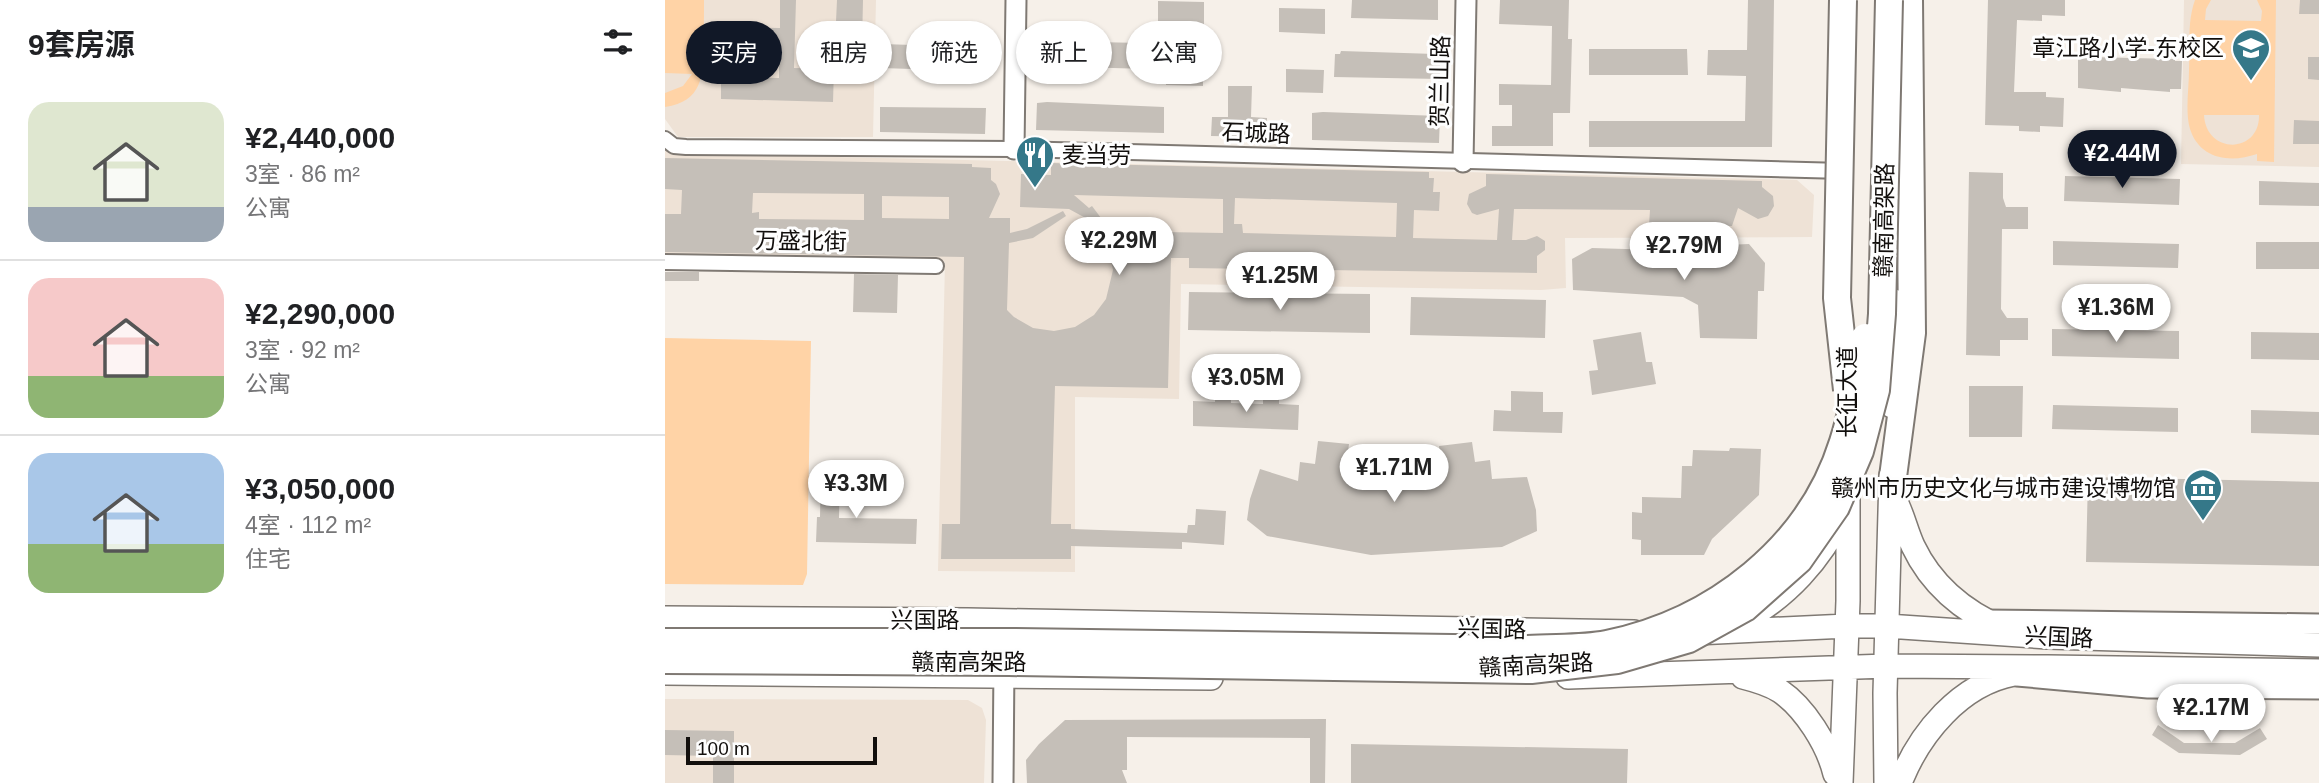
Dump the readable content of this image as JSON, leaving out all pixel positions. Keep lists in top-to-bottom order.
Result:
{
  "streets": {
    "highway": ["赣南高架路"],
    "main road": ["长征大道", "兴国路"],
    "street": ["贺兰山路", "石城路", "万盛北街"]
  },
  "crossings": [
    ["贺兰山路", "石城路"],
    ["石城路", "长征大道"],
    ["长征大道", "兴国路"]
  ],
  "places": {
    "school or university": ["章江路小学-东校区"],
    "restaurant": ["麦当劳"],
    "museum": ["赣州市历史文化与城市建设博物馆"]
  },
  "scale_bar": "100 m",
  "page": {
    "heading": "9套房源",
    "chip": [
      "买房",
      "租房",
      "筛选",
      "新上",
      "公寓"
    ],
    "list": [
      {
        "name": "¥2,440,000",
        "note": "3室 · 86 m² · 公寓"
      },
      {
        "name": "¥2,290,000",
        "note": "3室 · 92 m² · 公寓"
      },
      {
        "name": "¥3,050,000",
        "note": "4室 · 112 m² · 住宅"
      }
    ],
    "price": [
      "¥2.44M",
      "¥2.29M",
      "¥2.79M",
      "¥1.25M",
      "¥1.36M",
      "¥3.05M",
      "¥1.71M",
      "¥3.3M",
      "¥2.17M"
    ],
    "scale": "100 m"
  }
}
